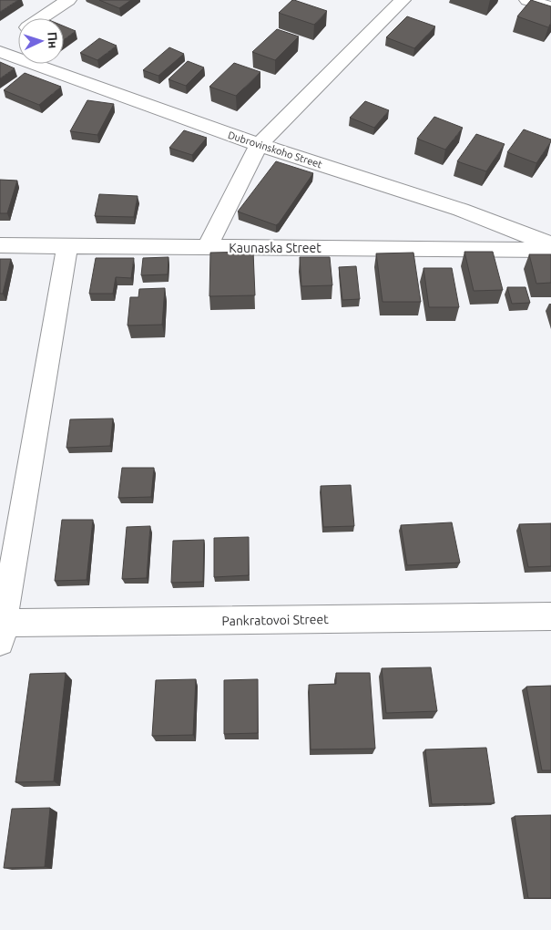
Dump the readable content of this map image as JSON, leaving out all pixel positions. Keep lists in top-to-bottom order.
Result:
{
  "streets": {
    "street": ["Dubrovinskoho Street", "Kaunaska Street", "Pankratovoi Street"]
  },
  "north": "right"
}
